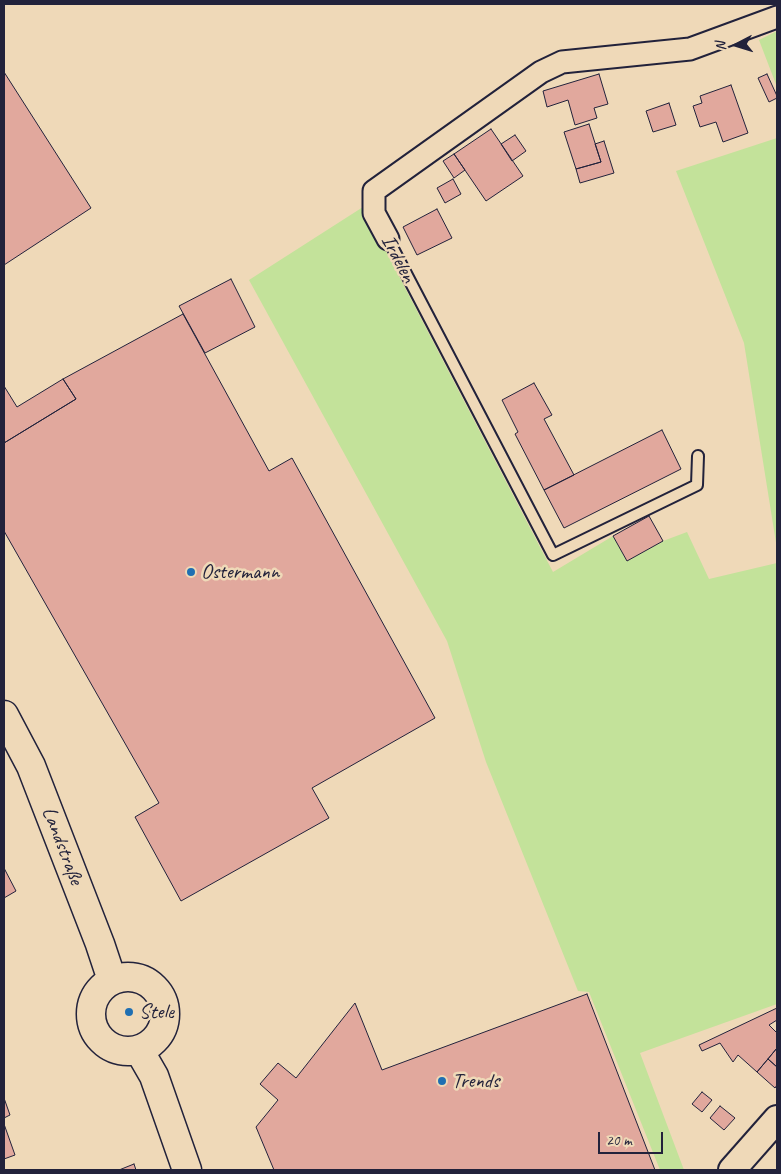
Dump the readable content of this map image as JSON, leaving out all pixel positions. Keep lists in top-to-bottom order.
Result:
{
  "streets": {
    "main road": ["Landstraße"],
    "street": ["Irdelen"]
  },
  "places": ["Ostermann", "Stele", "Trends"],
  "scale_bar": "20 m",
  "north": "left"
}
